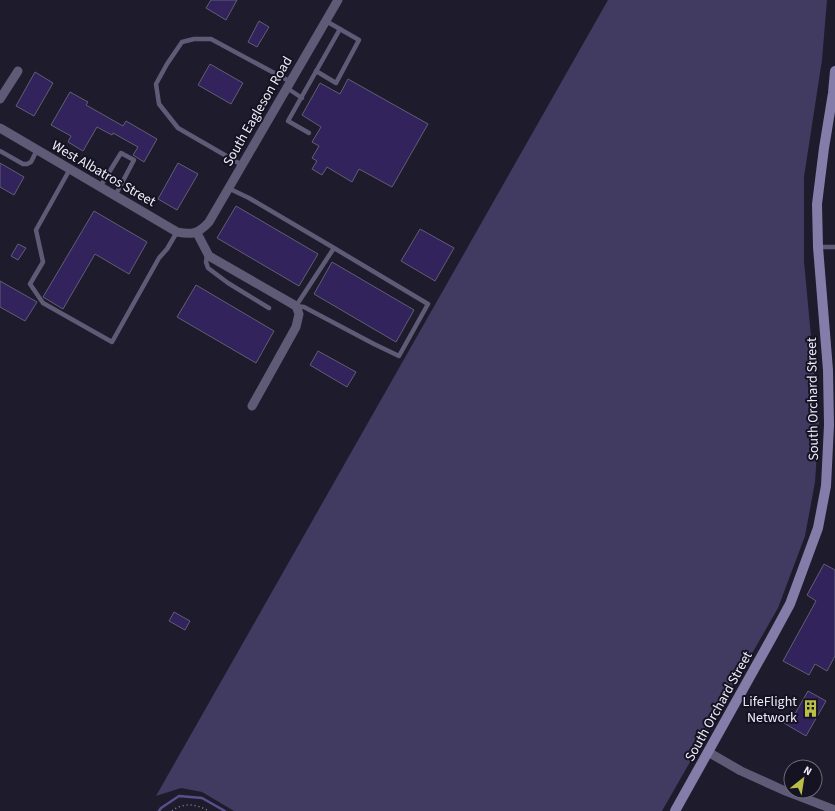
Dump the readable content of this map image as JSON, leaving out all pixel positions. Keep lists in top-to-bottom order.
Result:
{
  "streets": {
    "main road": ["South Orchard Street"],
    "street": ["South Eagleson Road", "West Albatros Street"]
  },
  "crossings": [
    ["South Eagleson Road", "West Albatros Street"]
  ],
  "places": {
    "building": ["LifeFlight Network"]
  },
  "north": "top right"
}
